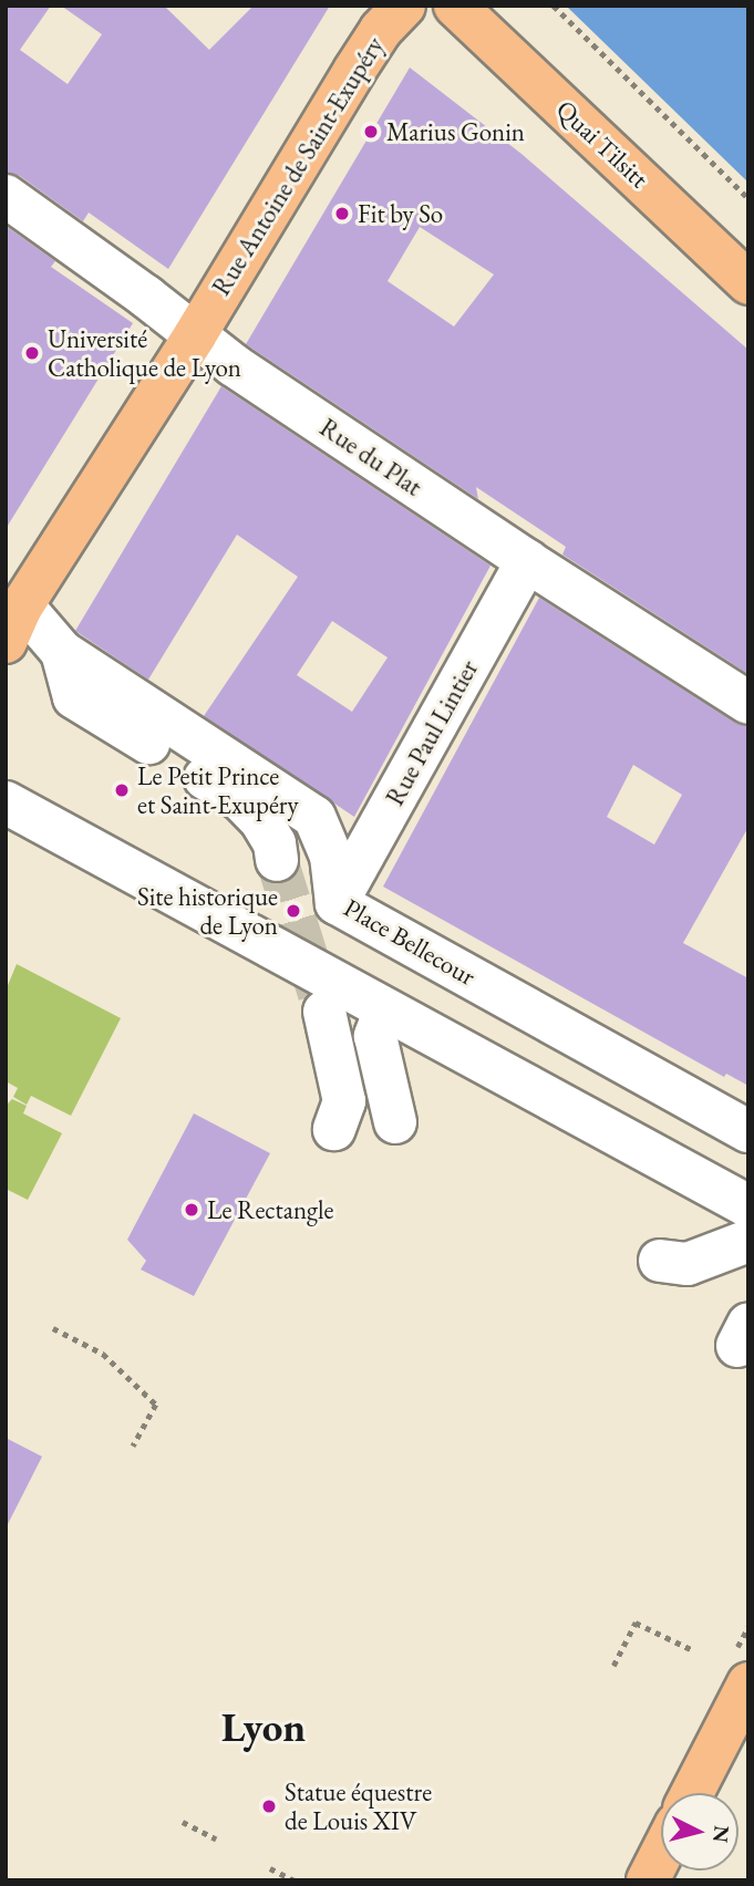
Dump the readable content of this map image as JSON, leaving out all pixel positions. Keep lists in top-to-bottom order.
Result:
{
  "streets": {
    "main road": ["Quai Tilsitt", "Rue Antoine de Saint-Exupéry"],
    "street": ["Rue du Plat", "Rue Paul Lintier", "Place Bellecour"]
  },
  "crossings": [
    ["Rue Antoine de Saint-Exupéry", "Rue du Plat"],
    ["Rue Antoine de Saint-Exupéry", "Place Bellecour"],
    ["Rue du Plat", "Rue Paul Lintier"],
    ["Rue Paul Lintier", "Place Bellecour"]
  ],
  "districts": ["Lyon"],
  "places": [
    "Marius Gonin",
    "Fit by So",
    "Université Catholique de Lyon",
    "Le Petit Prince et Saint-Exupéry",
    "Site historique de Lyon",
    "Le Rectangle",
    "Statue équestre de Louis XIV"
  ],
  "north": "right"
}
